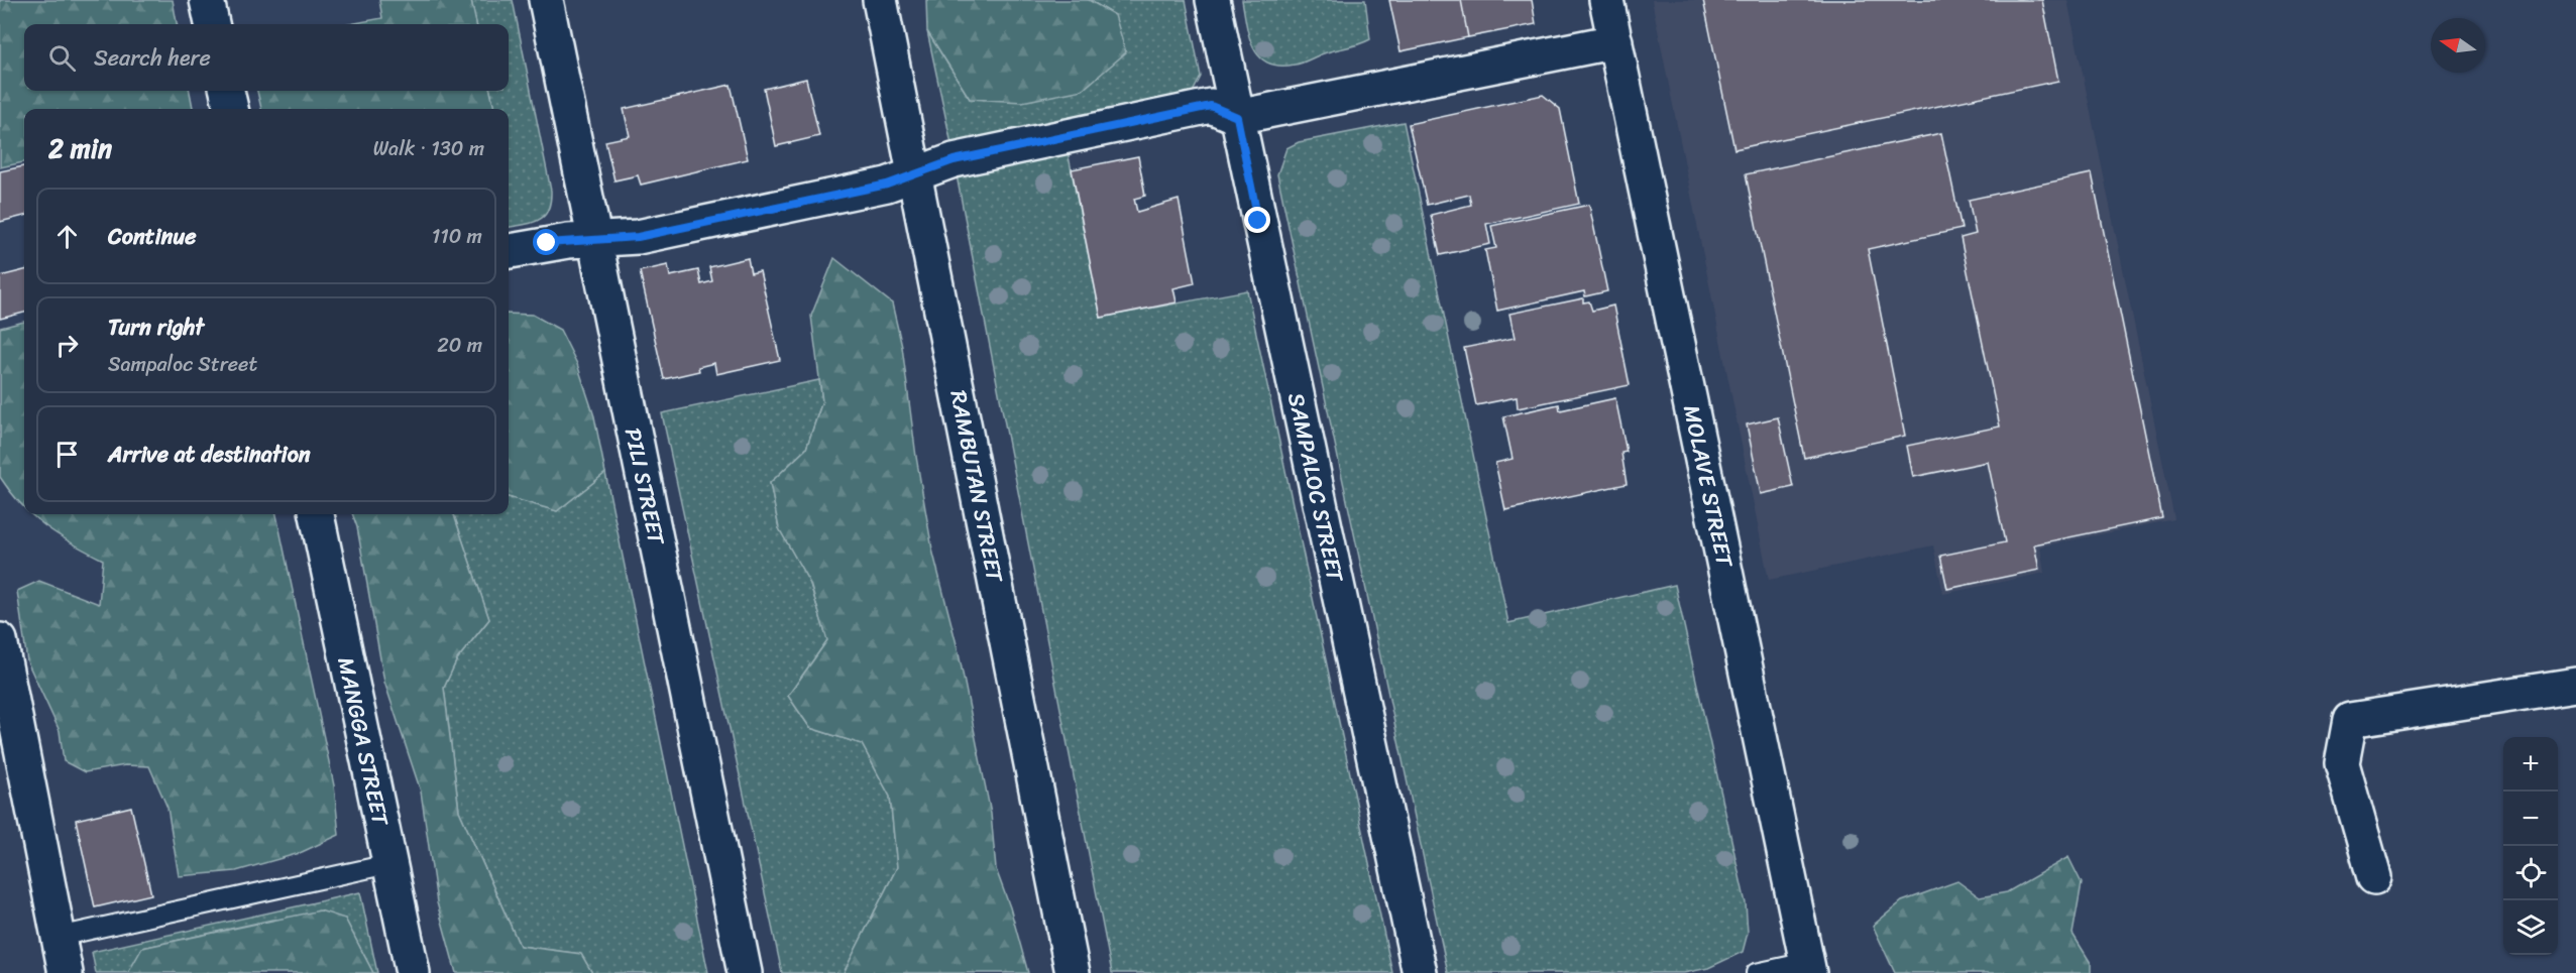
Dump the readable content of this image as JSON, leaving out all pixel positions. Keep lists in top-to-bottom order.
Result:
{
  "streets": {
    "street": [
      "PILI STREET",
      "RAMBUTAN STREET",
      "MOLAVE STREET",
      "SAMPALOC STREET",
      "MANGGA STREET"
    ]
  },
  "north": "left",
  "page": {
    "search": "Search here",
    "heading": ["2 min", "Walk · 130 m"],
    "list": [
      ["Continue", "110 m"],
      ["Turn right", "Sampaloc Street", "20 m"],
      "Arrive at destination"
    ],
    "map_buttons": ["+", "−"]
  }
}
